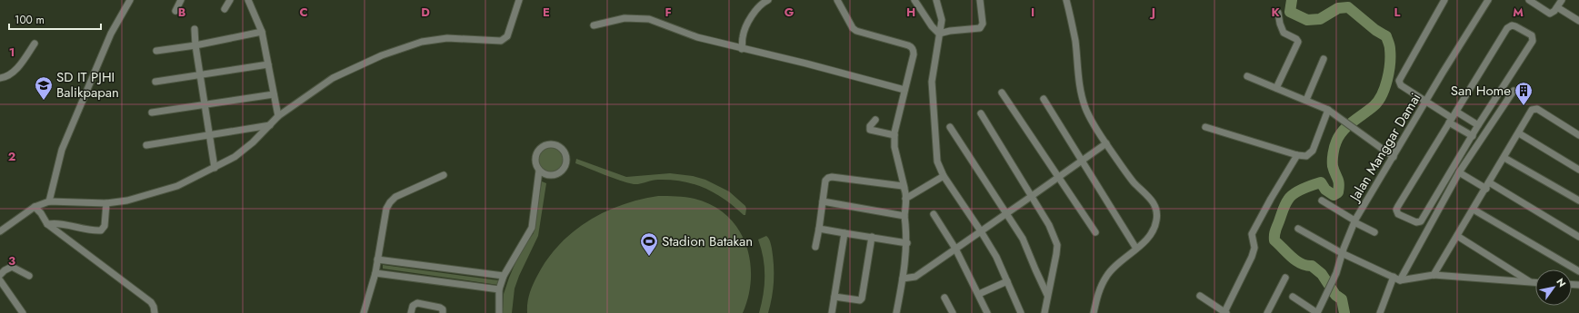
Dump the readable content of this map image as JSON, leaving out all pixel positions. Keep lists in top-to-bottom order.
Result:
{
  "streets": {
    "street": ["Jalan Manggar Damai"]
  },
  "places": {
    "school or university": ["SD IT PJHI Balikpapan"],
    "building": ["San Home"],
    "sports": ["Stadion Batakan"]
  },
  "scale_bar": "100 m",
  "north": "top right",
  "grid": {
    "columns": [
      "B",
      "C",
      "D",
      "E",
      "F",
      "G",
      "H",
      "I",
      "J",
      "K",
      "L",
      "M"
    ],
    "rows": ["1", "2", "3"]
  }
}
